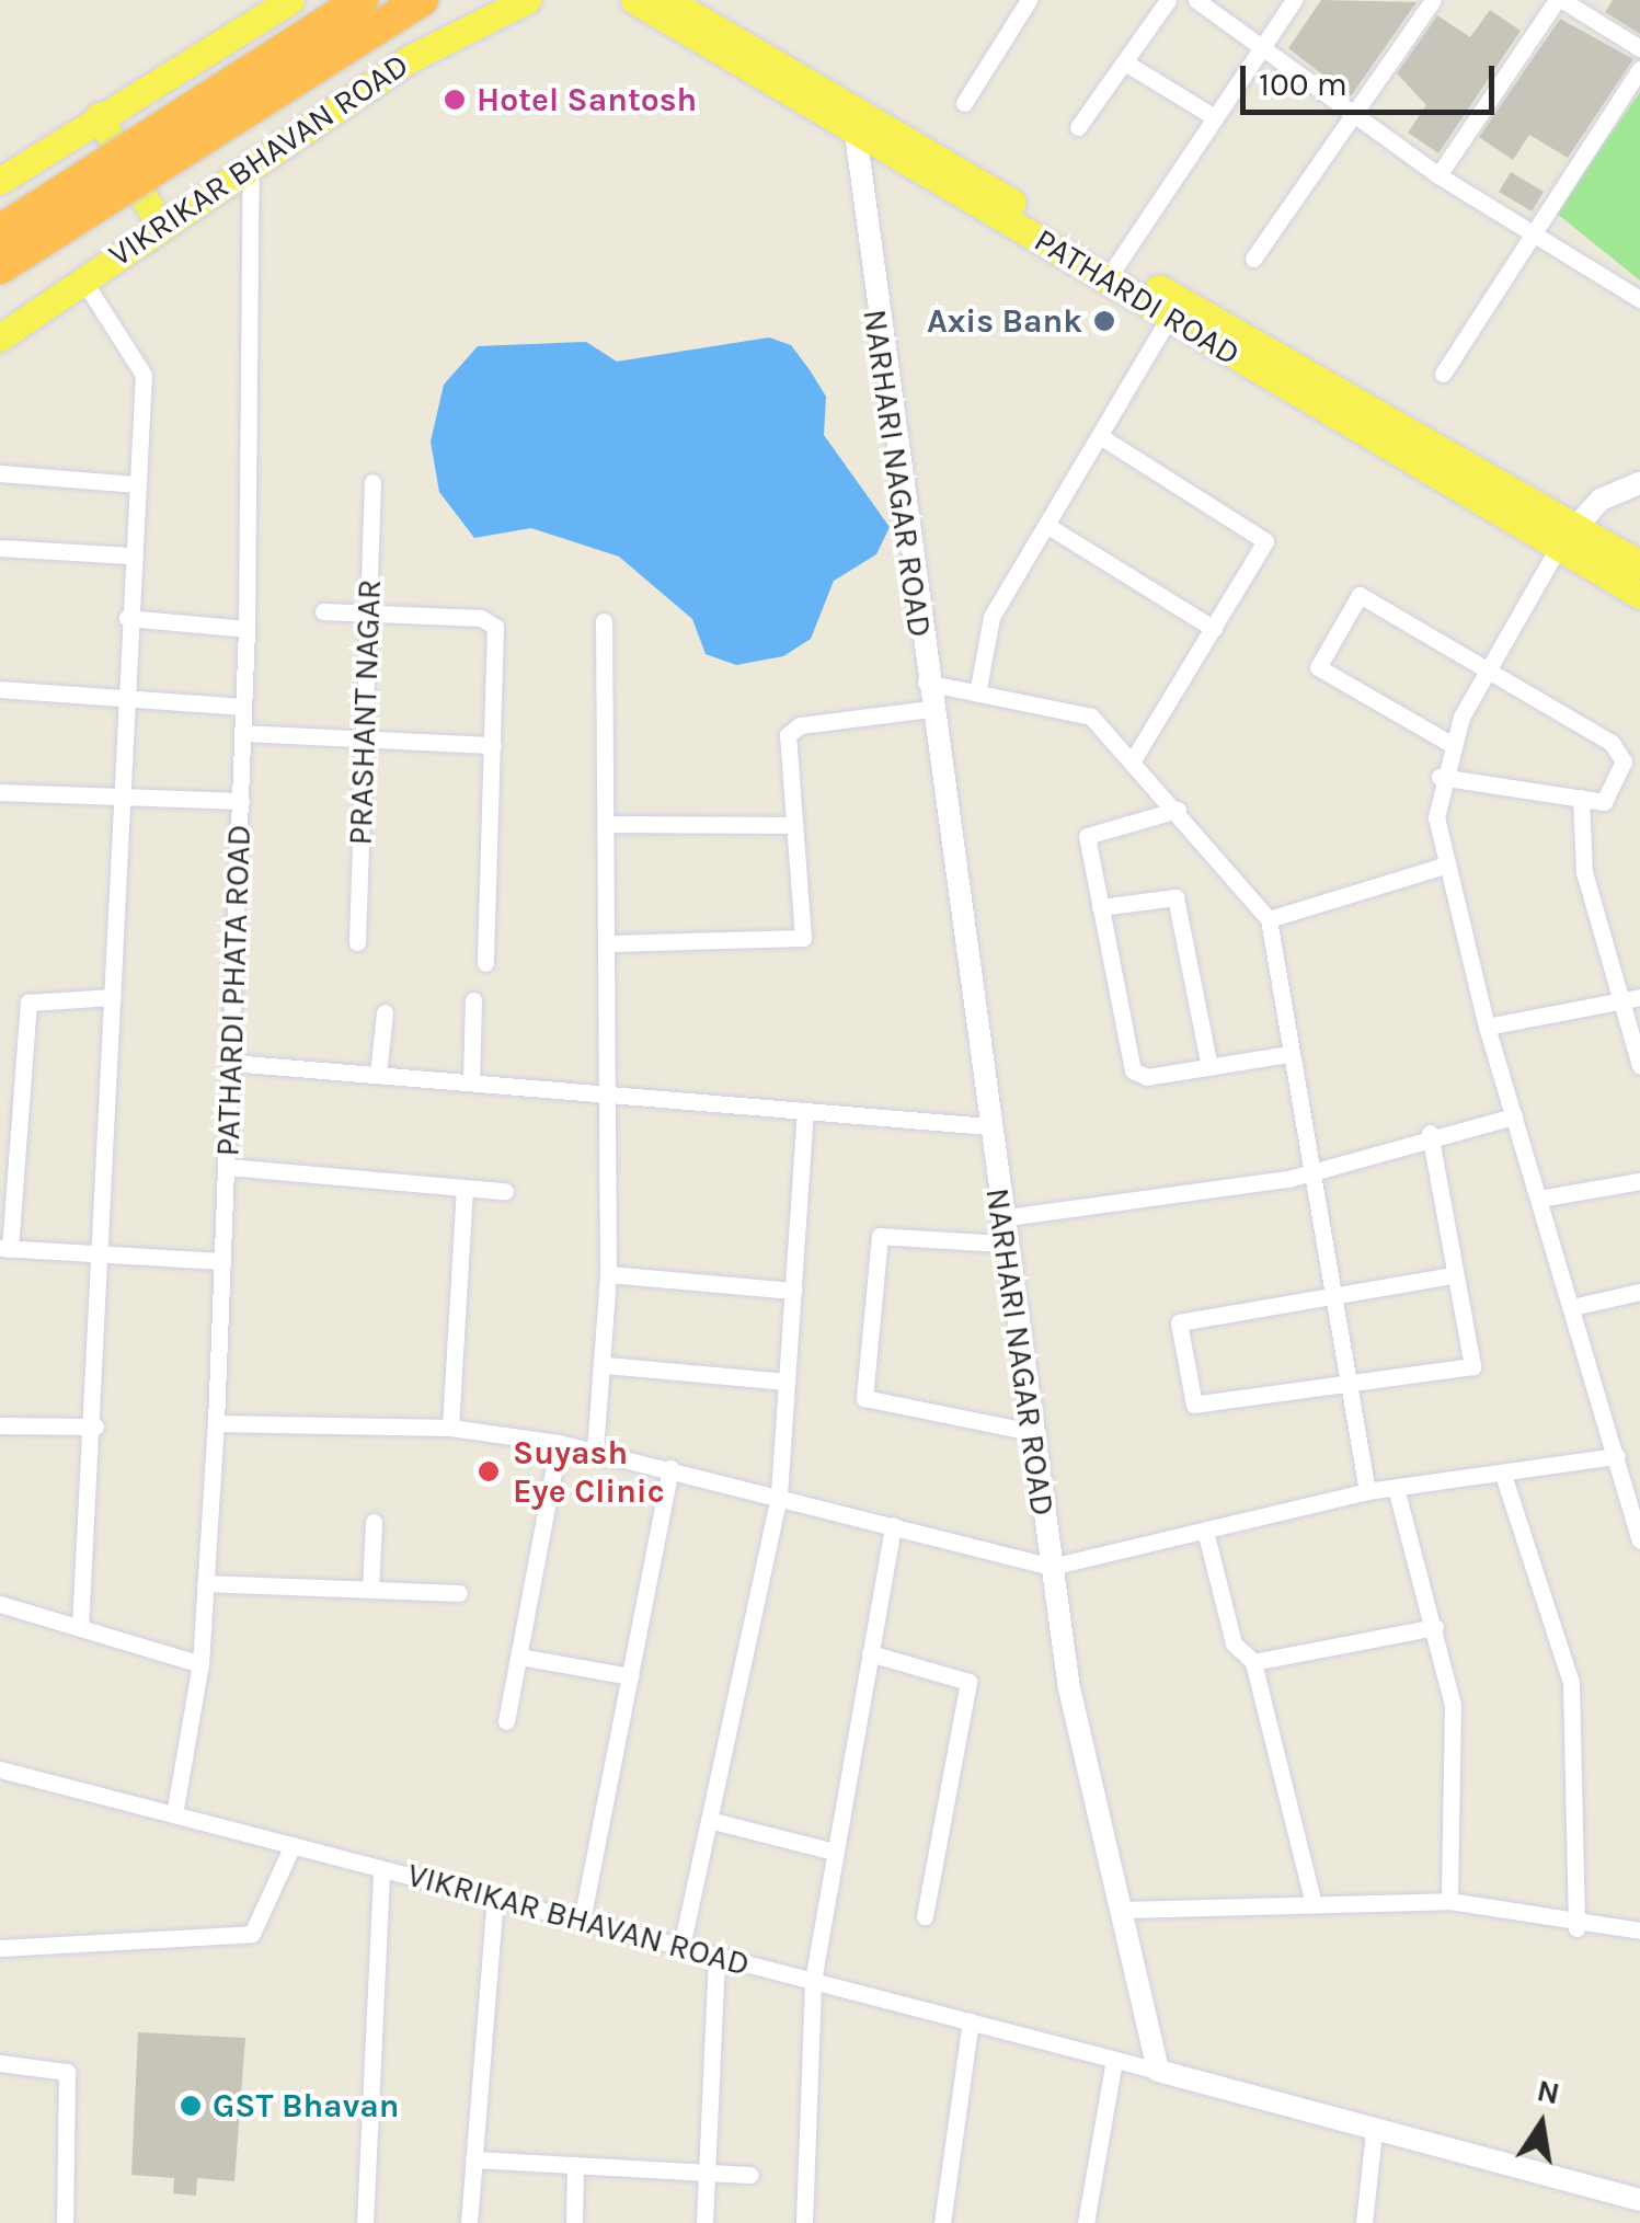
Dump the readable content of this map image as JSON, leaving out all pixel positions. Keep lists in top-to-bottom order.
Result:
{
  "streets": {
    "main road": ["VIKRIKAR BHAVAN ROAD", "PATHARDI ROAD"],
    "street": ["NARHARI NAGAR ROAD", "PRASHANT NAGAR", "PATHARDI PHATA ROAD"]
  },
  "crossings": [
    ["VIKRIKAR BHAVAN ROAD", "NARHARI NAGAR ROAD"],
    ["VIKRIKAR BHAVAN ROAD", "PATHARDI PHATA ROAD"]
  ],
  "places": [
    "Hotel Santosh",
    "Axis Bank",
    "Suyash Eye Clinic",
    "GST Bhavan"
  ],
  "scale_bar": "100 m",
  "north": "top"
}
